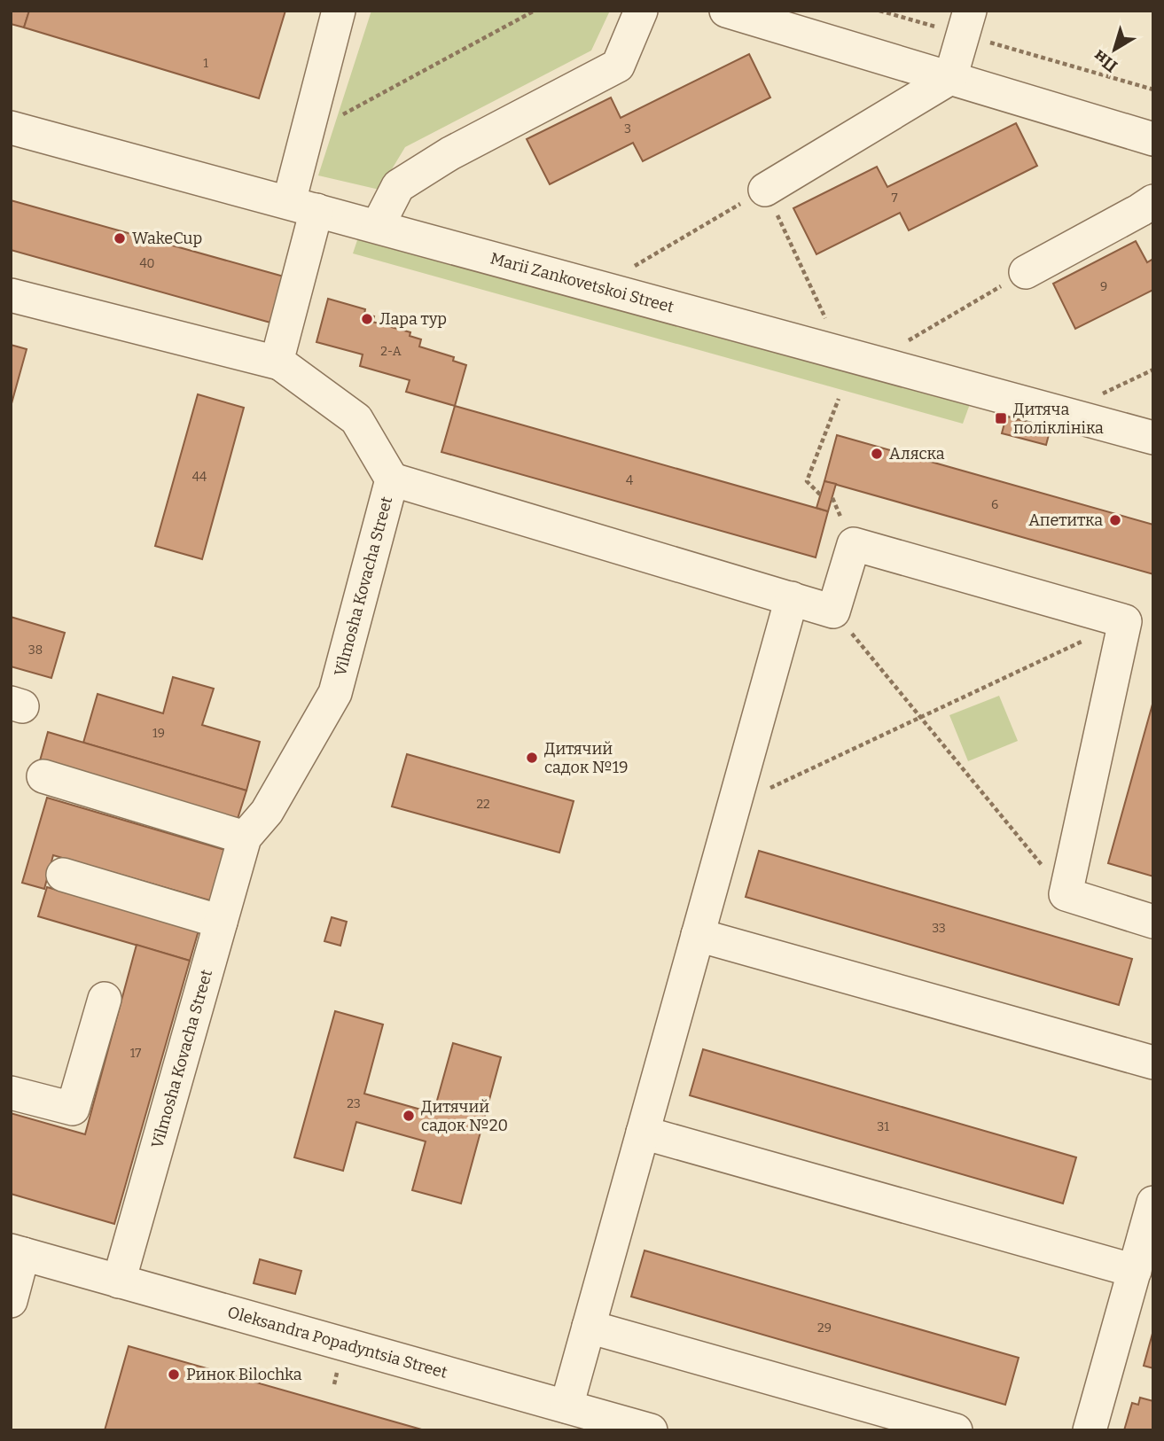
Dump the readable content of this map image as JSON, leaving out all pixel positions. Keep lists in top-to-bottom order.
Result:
{
  "streets": {
    "street": ["Marii Zankovetskoi Street", "Vilmosha Kovacha Street", "Oleksandra Popadyntsia Street"]
  },
  "crossings": [
    ["Vilmosha Kovacha Street", "Oleksandra Popadyntsia Street"]
  ],
  "places": {
    "other": [
      "WakeCup",
      "Лара тур",
      "Аляска",
      "Апетитка",
      "Дитячий садок №19",
      "Дитячий садок №20",
      "Ринок Bilochka"
    ],
    "transit": ["Дитяча поліклініка"]
  },
  "house_numbers": [
    "1",
    "3",
    "7",
    "40",
    "9",
    "2-А",
    "44",
    "4",
    "6",
    "38",
    "19",
    "22",
    "33",
    "17",
    "23",
    "31",
    "29"
  ],
  "north": "bottom left"
}
